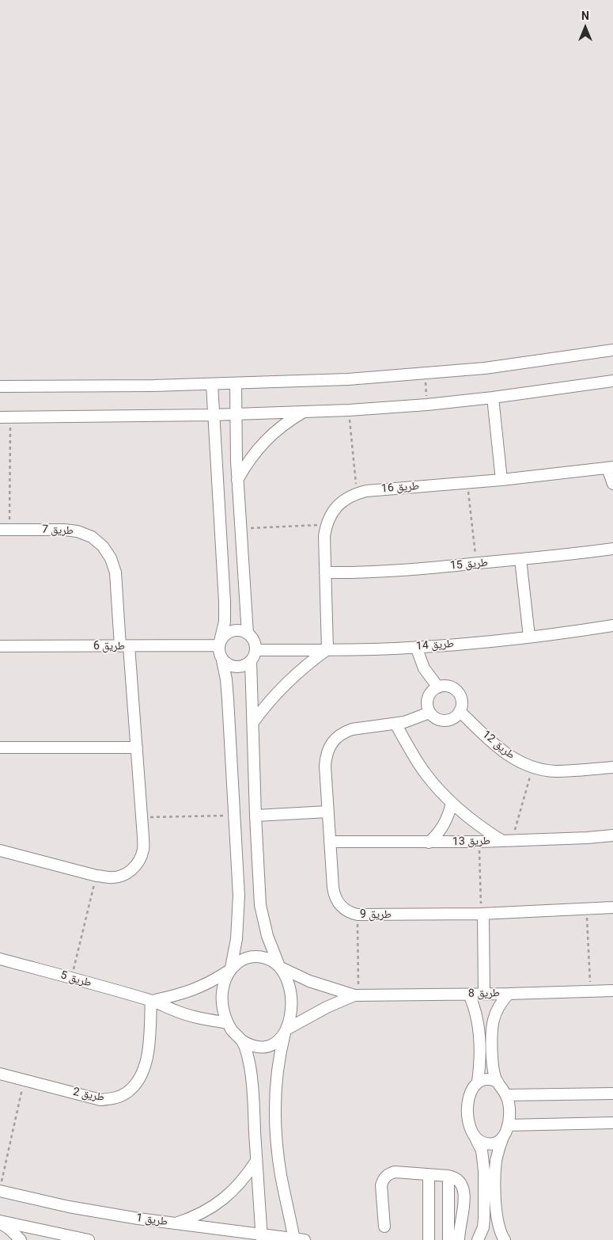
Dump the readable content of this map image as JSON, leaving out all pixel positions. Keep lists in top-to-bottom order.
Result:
{
  "streets": {
    "street": [
      "طريق 16",
      "طريق 7",
      "طريق 15",
      "طريق 14",
      "طريق 6",
      "طريق 12",
      "طريق 13",
      "طريق 9",
      "طريق 5",
      "طريق 8",
      "طريق 2",
      "طريق 1"
    ]
  },
  "crossings": [
    ["طريق 16", "طريق 15"],
    ["طريق 16", "طريق 14"],
    ["طريق 7", "طريق 6"],
    ["طريق 14", "طريق 6"],
    ["طريق 12", "طريق 9"],
    ["طريق 13", "طريق 9"],
    ["طريق 5", "طريق 8"],
    ["طريق 5", "طريق 2"]
  ],
  "north": "top"
}
